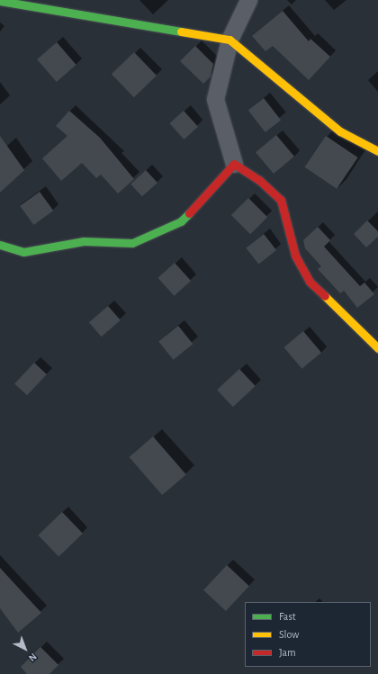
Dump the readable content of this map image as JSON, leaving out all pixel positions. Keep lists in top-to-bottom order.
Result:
{
  "legend": ["Fast", "Slow", "Jam"],
  "north": "bottom right"
}
